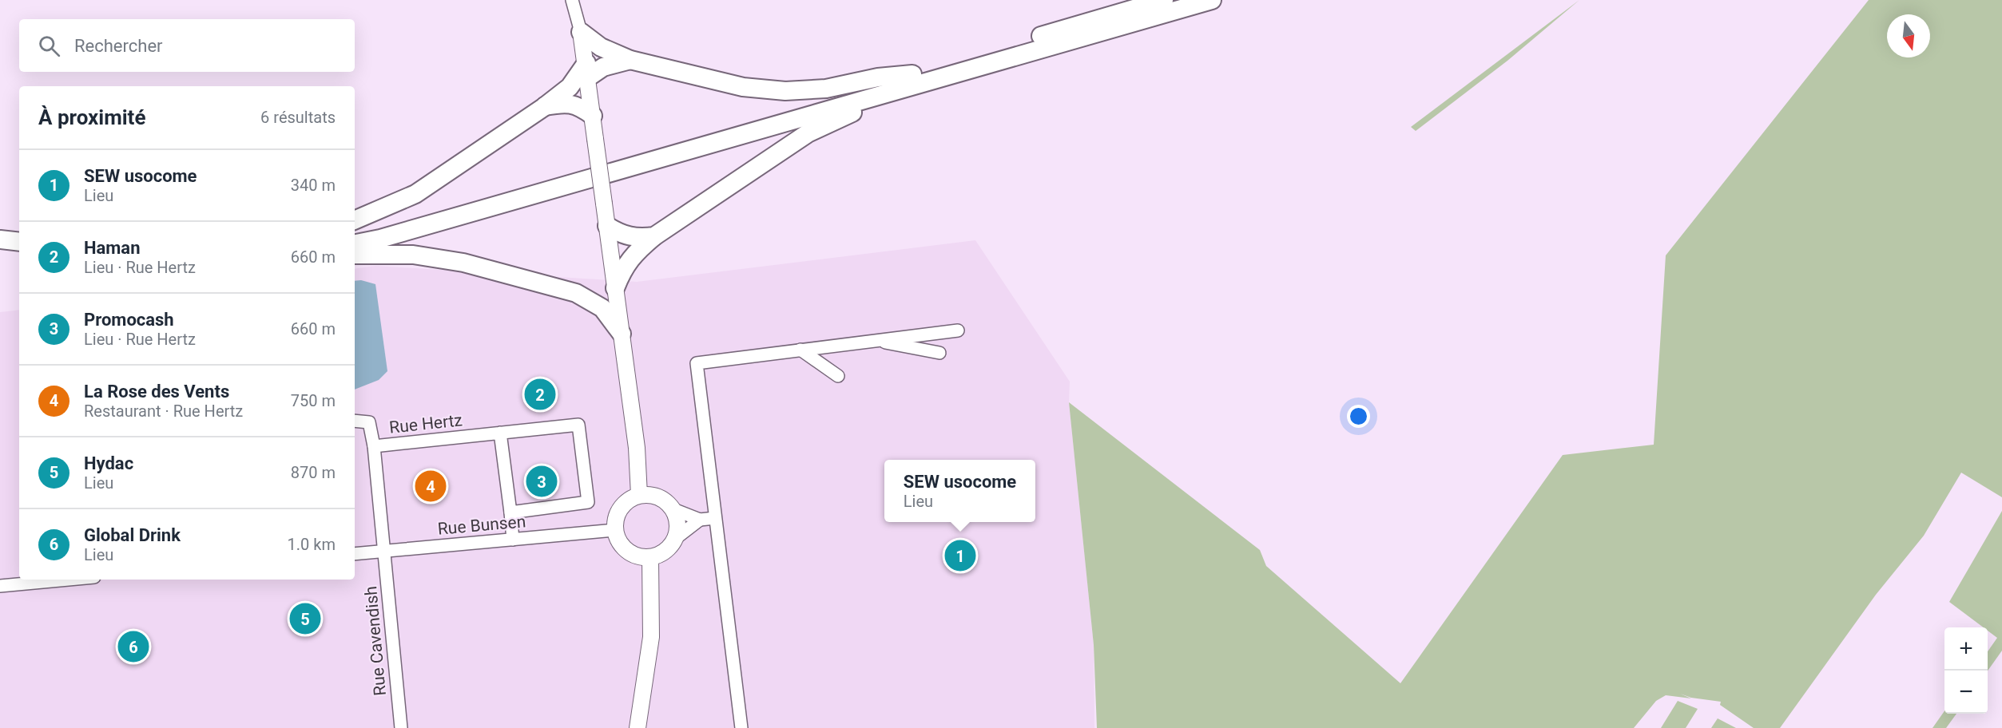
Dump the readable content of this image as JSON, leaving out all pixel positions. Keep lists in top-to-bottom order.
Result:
{
  "streets": {
    "street": ["Rue Hertz", "Rue Bunsen", "Rue Cavendish"]
  },
  "crossings": [
    ["Rue Hertz", "Rue Bunsen"],
    ["Rue Hertz", "Rue Cavendish"],
    ["Rue Bunsen", "Rue Cavendish"]
  ],
  "north": "bottom",
  "page": {
    "search": "Rechercher",
    "heading": ["À proximité", "6 résultats"],
    "list": [
      {
        "mark": "1",
        "name": "SEW usocome",
        "note": "Lieu",
        "value": "340 m"
      },
      {
        "mark": "2",
        "name": "Haman",
        "note": "Lieu · Rue Hertz",
        "value": "660 m"
      },
      {
        "mark": "3",
        "name": "Promocash",
        "note": "Lieu · Rue Hertz",
        "value": "660 m"
      },
      {
        "mark": "4",
        "name": "La Rose des Vents",
        "note": "Restaurant · Rue Hertz",
        "value": "750 m"
      },
      {
        "mark": "5",
        "name": "Hydac",
        "note": "Lieu",
        "value": "870 m"
      },
      {
        "mark": "6",
        "name": "Global Drink",
        "note": "Lieu",
        "value": "1.0 km"
      }
    ],
    "pins": [
      "2",
      "3",
      "4",
      "1",
      "5",
      "6"
    ],
    "popup": ["SEW usocome", "Lieu"],
    "map_buttons": ["+", "−"]
  }
}
